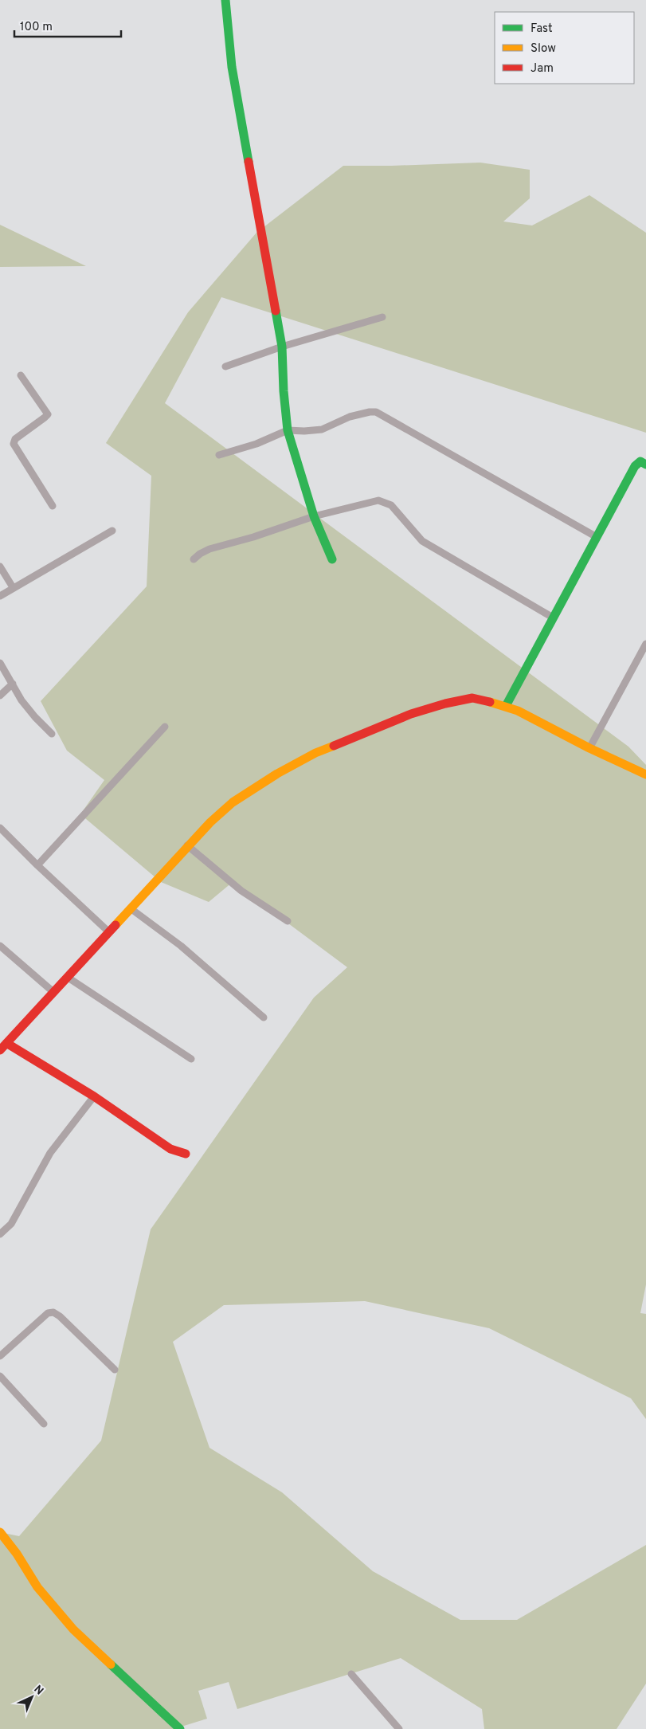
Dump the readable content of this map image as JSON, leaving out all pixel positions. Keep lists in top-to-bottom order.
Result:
{
  "legend": ["Fast", "Slow", "Jam"],
  "scale_bar": "100 m",
  "north": "top right"
}
